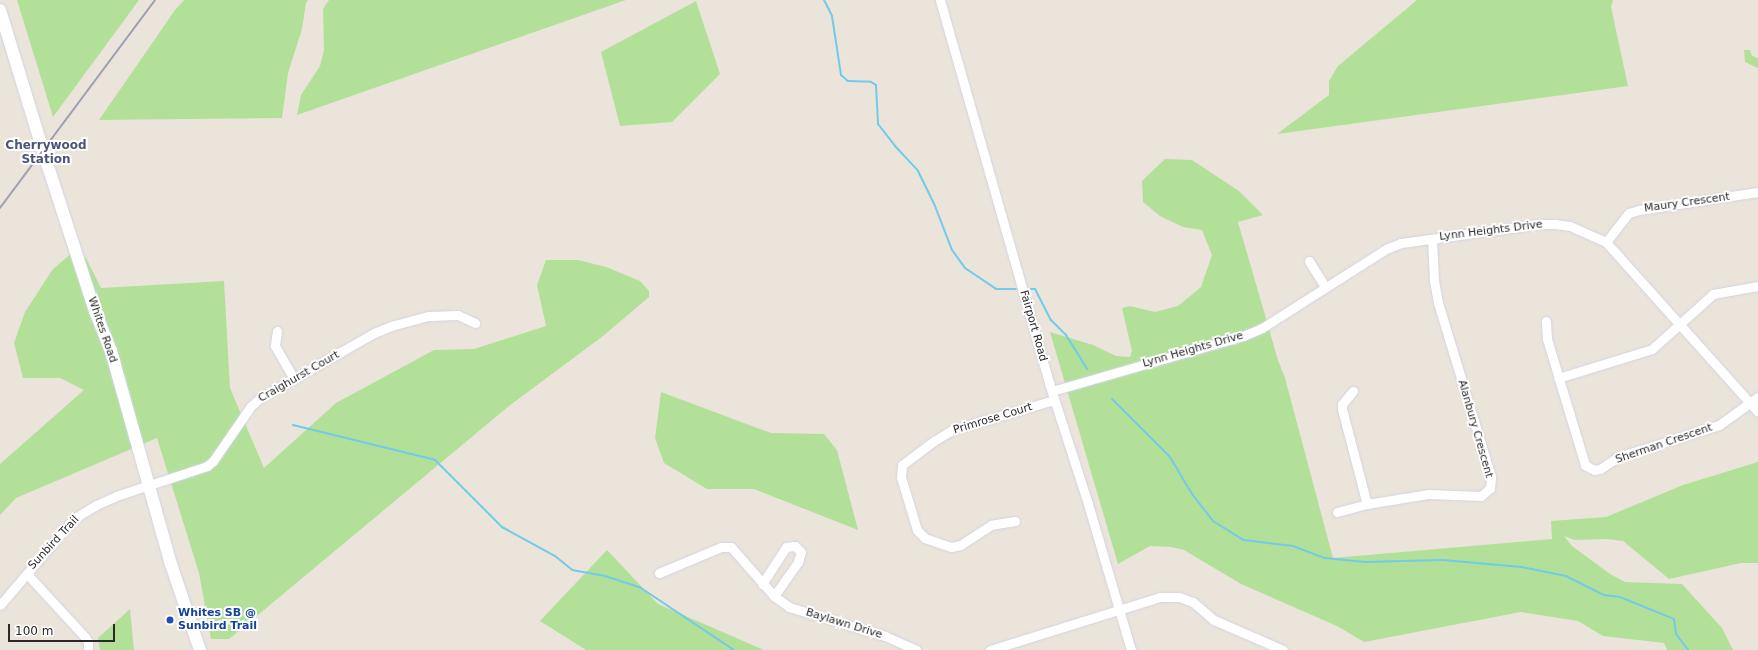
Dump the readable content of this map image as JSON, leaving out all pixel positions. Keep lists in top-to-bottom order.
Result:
{
  "streets": {
    "main road": ["Whites Road"],
    "street": [
      "Maury Crescent",
      "Lynn Heights Drive",
      "Fairport Road",
      "Craighurst Court",
      "Primrose Court",
      "Alanbury Crescent",
      "Sherman Crescent",
      "Sunbird Trail",
      "Baylawn Drive"
    ]
  },
  "crossings": [
    ["Maury Crescent", "Lynn Heights Drive"],
    ["Lynn Heights Drive", "Fairport Road"],
    ["Lynn Heights Drive", "Primrose Court"],
    ["Lynn Heights Drive", "Alanbury Crescent"],
    ["Lynn Heights Drive", "Sherman Crescent"],
    ["Fairport Road", "Primrose Court"],
    ["Whites Road", "Craighurst Court"],
    ["Whites Road", "Sunbird Trail"],
    ["Craighurst Court", "Sunbird Trail"]
  ],
  "districts": ["Cherrywood Station"],
  "places": ["Whites SB @ Sunbird Trail"],
  "scale_bar": "100 m"
}
